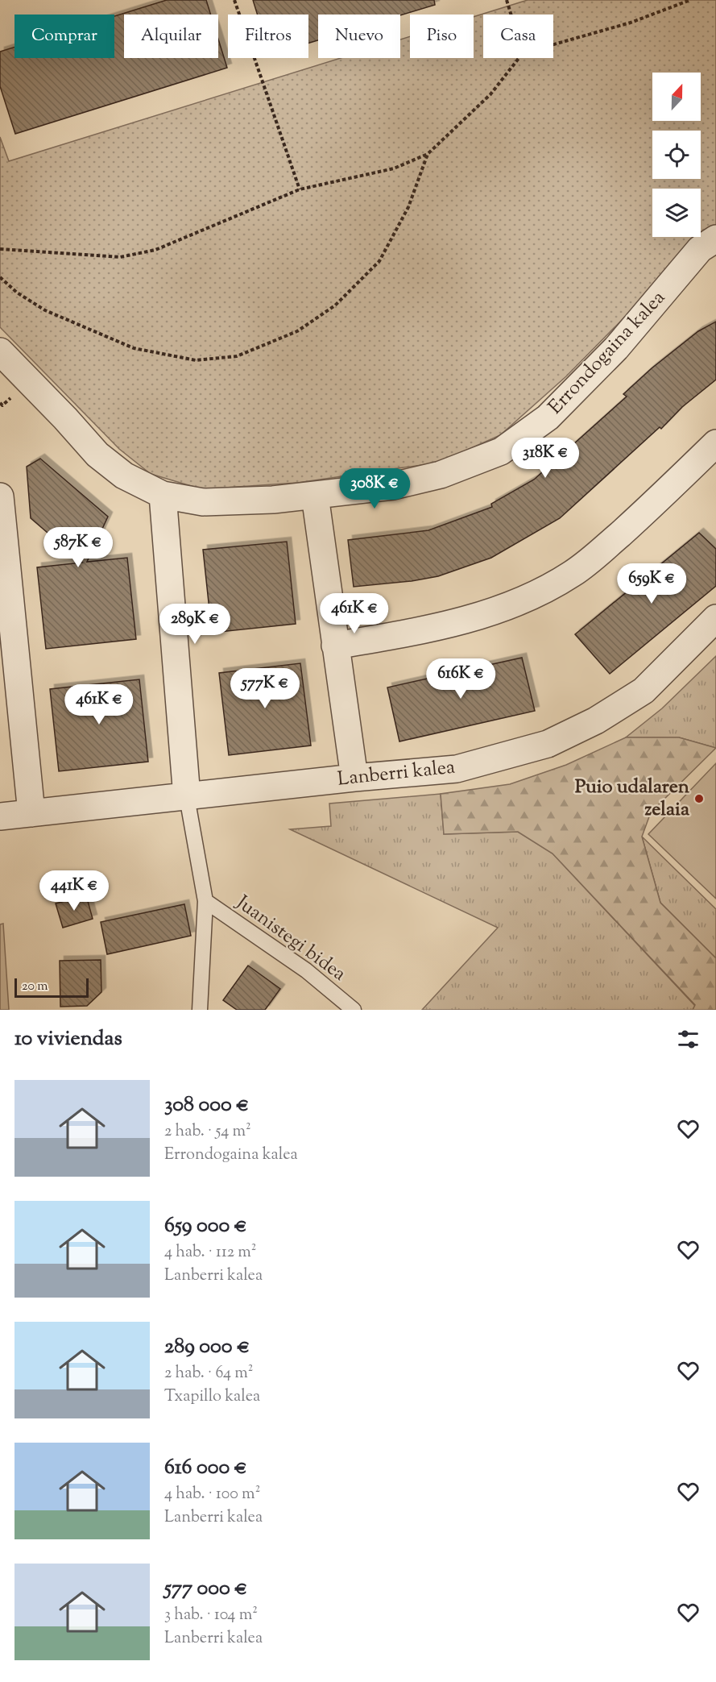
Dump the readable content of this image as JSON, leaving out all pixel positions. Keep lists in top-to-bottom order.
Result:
{
  "streets": {
    "street": ["Errondogaina kalea", "Lanberri kalea"],
    "lane": ["Juanistegi bidea"]
  },
  "crossings": [
    ["Lanberri kalea", "Juanistegi bidea"]
  ],
  "places": ["Puio udalaren zelaia"],
  "scale_bar": "20 m",
  "north": "top",
  "page": {
    "chip": [
      "Comprar",
      "Alquilar",
      "Filtros",
      "Nuevo",
      "Piso",
      "Casa"
    ],
    "price": [
      "318K €",
      "308K €",
      "587K €",
      "659K €",
      "461K €",
      "289K €",
      "616K €",
      "577K €",
      "461K €",
      "441K €"
    ],
    "scale": "20 m",
    "heading": "10 viviendas",
    "list": [
      {
        "name": "308 000 €",
        "note": "2 hab. · 54 m² · Errondogaina kalea"
      },
      {
        "name": "659 000 €",
        "note": "4 hab. · 112 m² · Lanberri kalea"
      },
      {
        "name": "289 000 €",
        "note": "2 hab. · 64 m² · Txapillo kalea"
      },
      {
        "name": "616 000 €",
        "note": "4 hab. · 100 m² · Lanberri kalea"
      },
      {
        "name": "577 000 €",
        "note": "3 hab. · 104 m² · Lanberri kalea"
      }
    ]
  }
}
